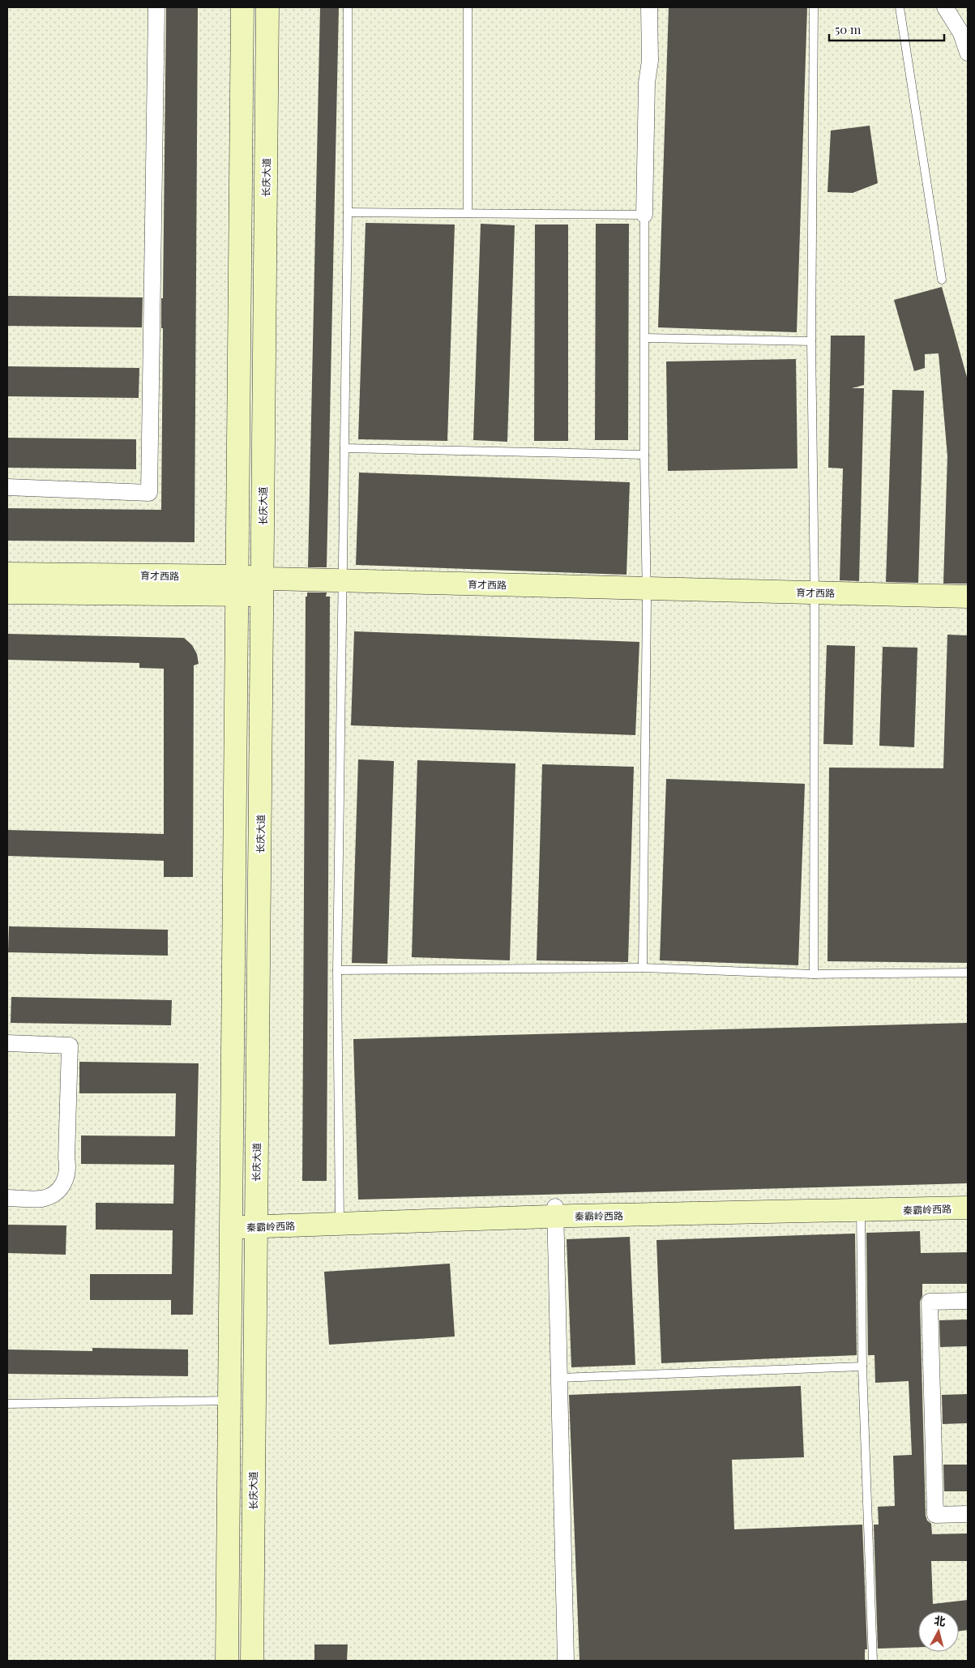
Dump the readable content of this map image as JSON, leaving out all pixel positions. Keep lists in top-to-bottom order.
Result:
{
  "streets": {
    "main road": ["长庆大道", "育才西路", "秦霸岭西路"]
  },
  "crossings": [
    ["长庆大道", "育才西路"],
    ["长庆大道", "秦霸岭西路"]
  ],
  "scale_bar": "50 m",
  "north": "top"
}
